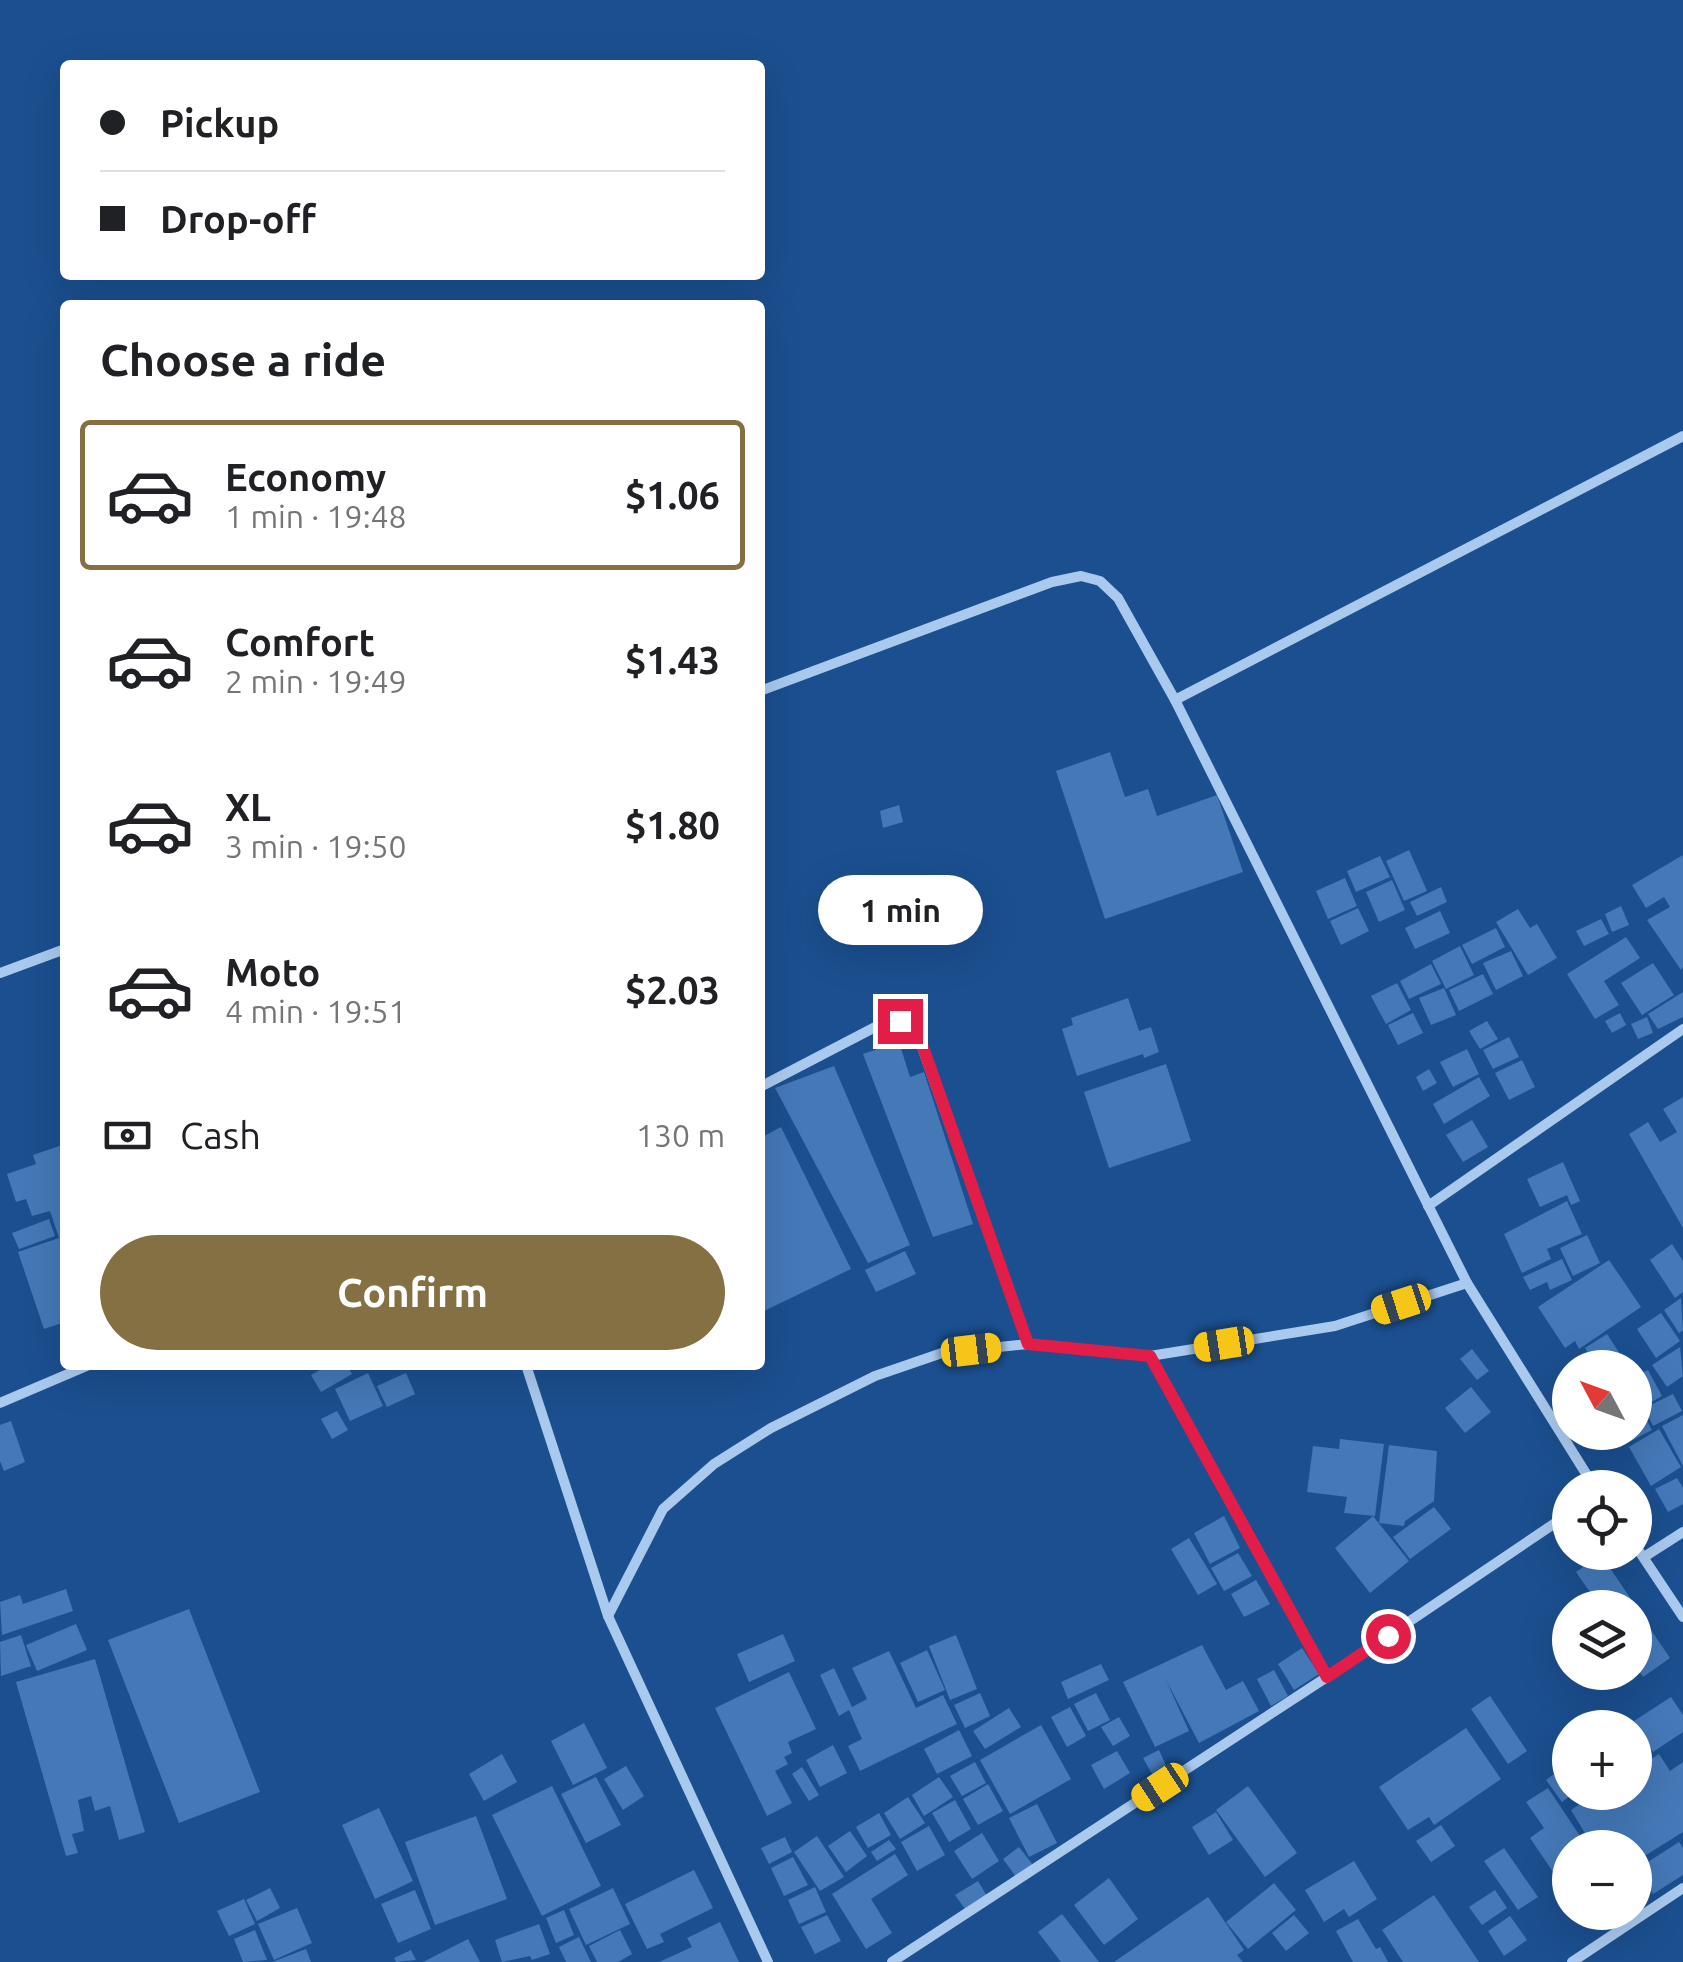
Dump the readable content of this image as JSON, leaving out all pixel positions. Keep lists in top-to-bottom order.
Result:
{
  "north": "top left",
  "page": {
    "banner": ["Pickup", "Drop-off"],
    "heading": "Choose a ride",
    "list": [
      {
        "name": "Economy",
        "note": "1 min · 19:48",
        "value": "$1.06"
      },
      {
        "name": "Comfort",
        "note": "2 min · 19:49",
        "value": "$1.43"
      },
      {
        "name": "XL",
        "note": "3 min · 19:50",
        "value": "$1.80"
      },
      {
        "name": "Moto",
        "note": "4 min · 19:51",
        "value": "$2.03"
      }
    ],
    "bubble": "1 min",
    "pay": ["Cash", "130 m"],
    "buttons": "Confirm",
    "map_buttons": ["+", "−"]
  }
}
